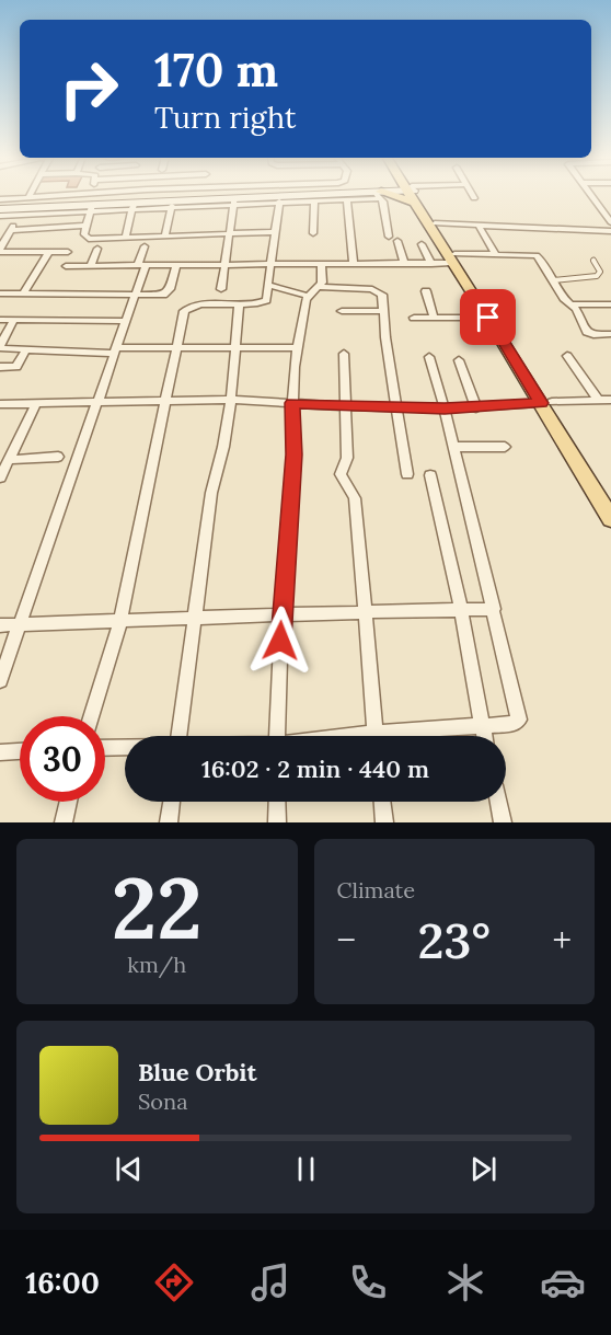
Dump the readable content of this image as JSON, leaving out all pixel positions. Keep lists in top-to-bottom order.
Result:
{
  "page": {
    "turn": ["170 m", "Turn right"],
    "limit": "30",
    "trip": "16:02 · 2 min · 440 m",
    "tile": [
      ["22", "km/h"],
      "Climate"
    ],
    "heat": ["−", "23°", "+"],
    "song": ["Blue Orbit", "Sona"],
    "tabs": "16:00"
  }
}
